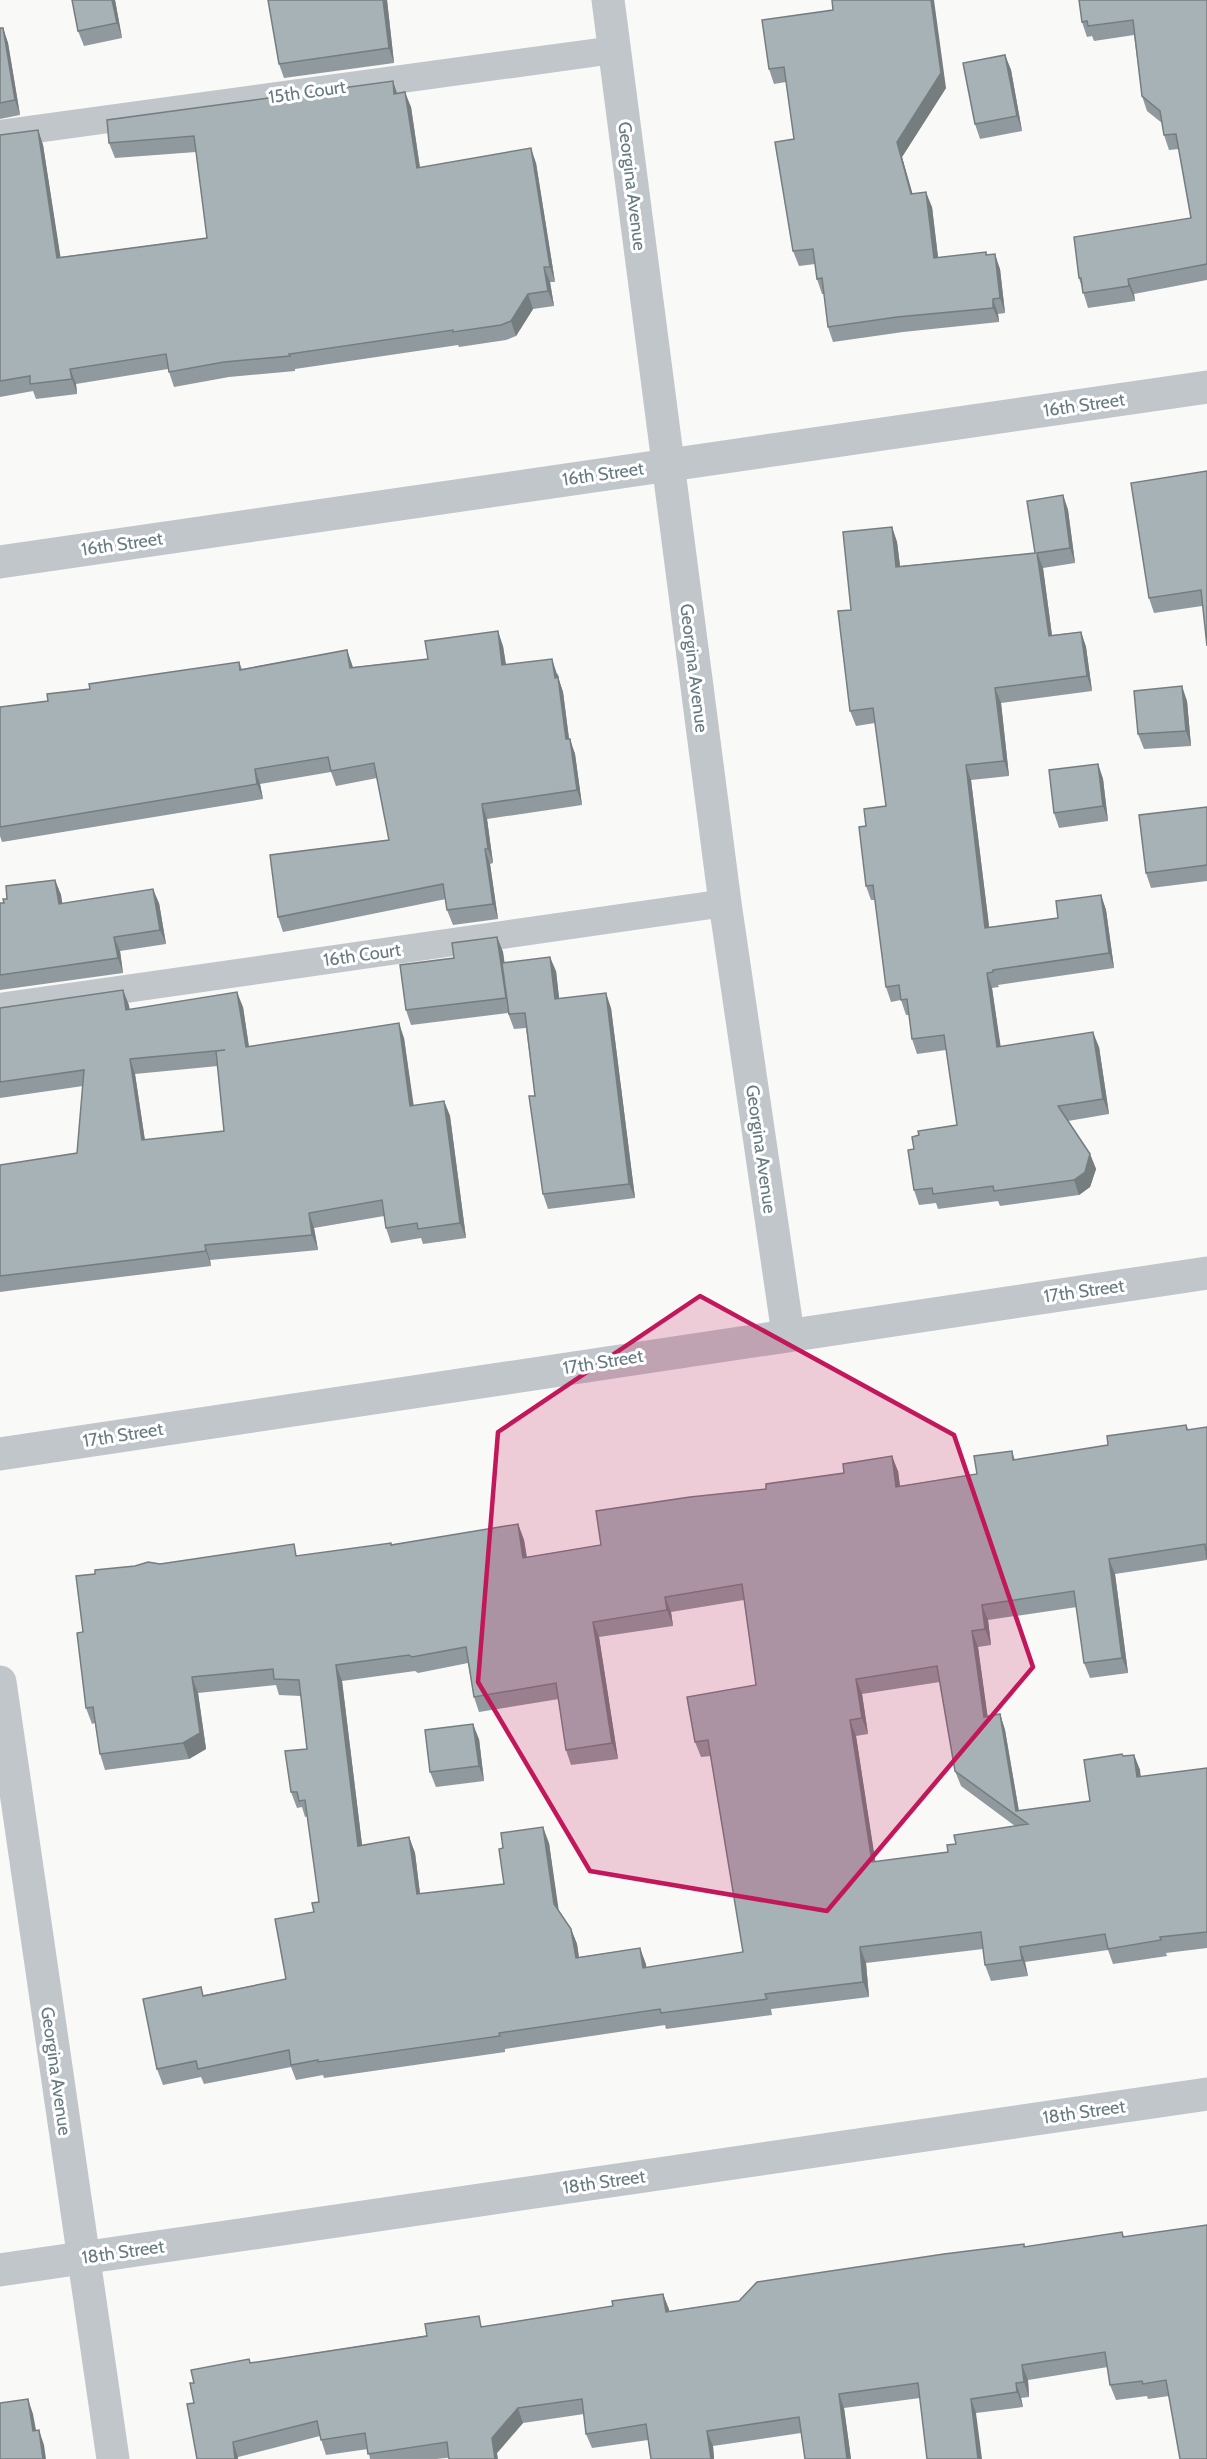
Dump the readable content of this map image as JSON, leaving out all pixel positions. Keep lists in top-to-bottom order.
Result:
{
  "streets": {
    "street": [
      "Georgina Avenue",
      "16th Street",
      "17th Street",
      "18th Street"
    ],
    "lane": ["15th Court", "16th Court"]
  },
  "crossings": [
    ["15th Court", "Georgina Avenue"],
    ["Georgina Avenue", "16th Street"],
    ["Georgina Avenue", "16th Court"],
    ["Georgina Avenue", "17th Street"],
    ["Georgina Avenue", "18th Street"]
  ]
}
